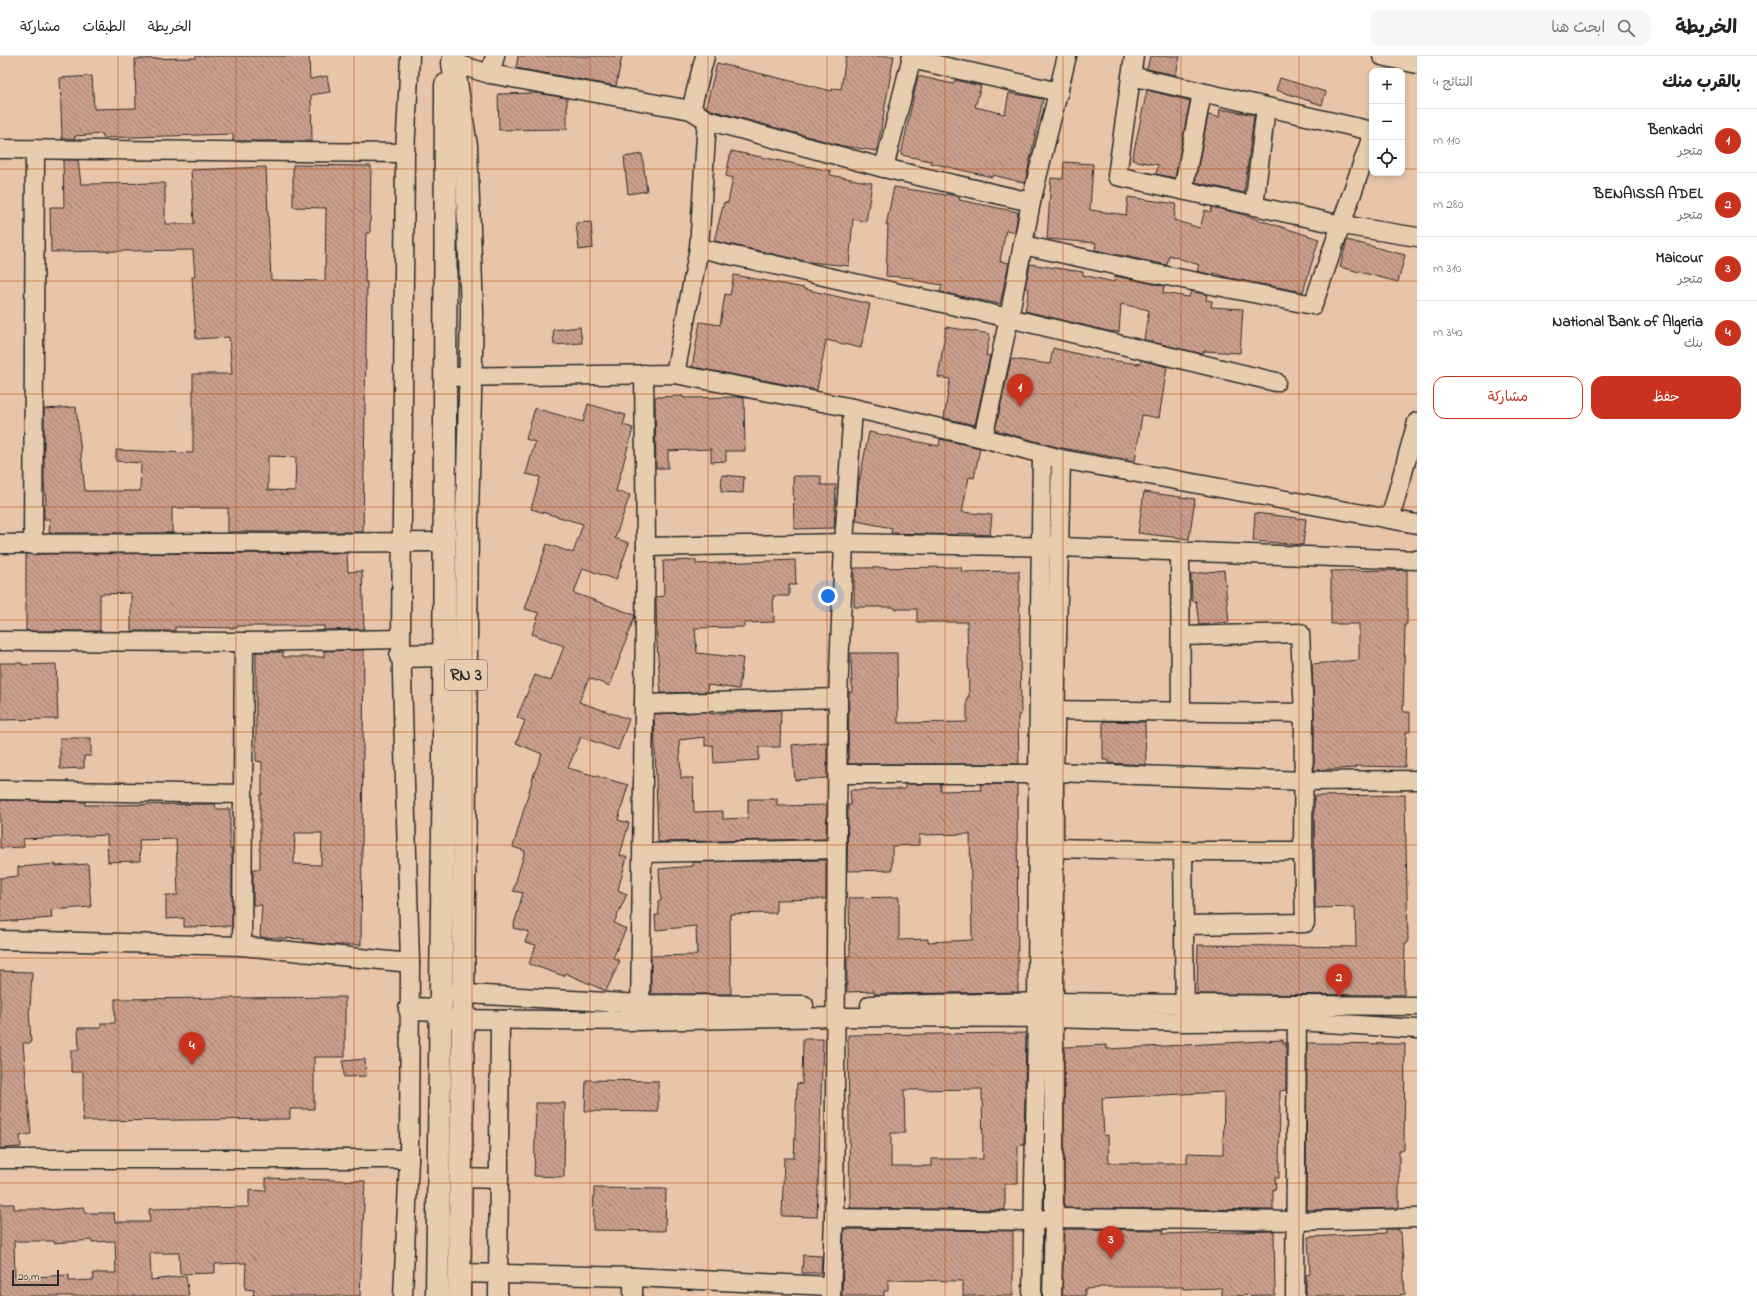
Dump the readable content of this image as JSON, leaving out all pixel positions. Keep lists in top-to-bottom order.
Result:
{
  "streets": {
    "highway": ["RN 3"]
  },
  "scale_bar": "20 m",
  "page": {
    "header": "الخريطة",
    "search": "ابحث هنا",
    "nav": ["الخريطة", "الطبقات", "مشاركة"],
    "heading": ["بالقرب منك", "النتائج: 4"],
    "map_buttons": ["+", "−"],
    "list": [
      {
        "mark": "1",
        "name": "Benkadri",
        "note": "متجر",
        "value": "110 m"
      },
      {
        "mark": "2",
        "name": "BENAISSA ADEL",
        "note": "متجر",
        "value": "280 m"
      },
      {
        "mark": "3",
        "name": "Maicour",
        "note": "متجر",
        "value": "310 m"
      },
      {
        "mark": "4",
        "name": "National Bank of Algeria",
        "note": "بنك",
        "value": "340 m"
      }
    ],
    "buttons": ["حفظ", "مشاركة"],
    "pins": [
      "1",
      "2",
      "4",
      "3"
    ],
    "scale": "20 m"
  }
}
